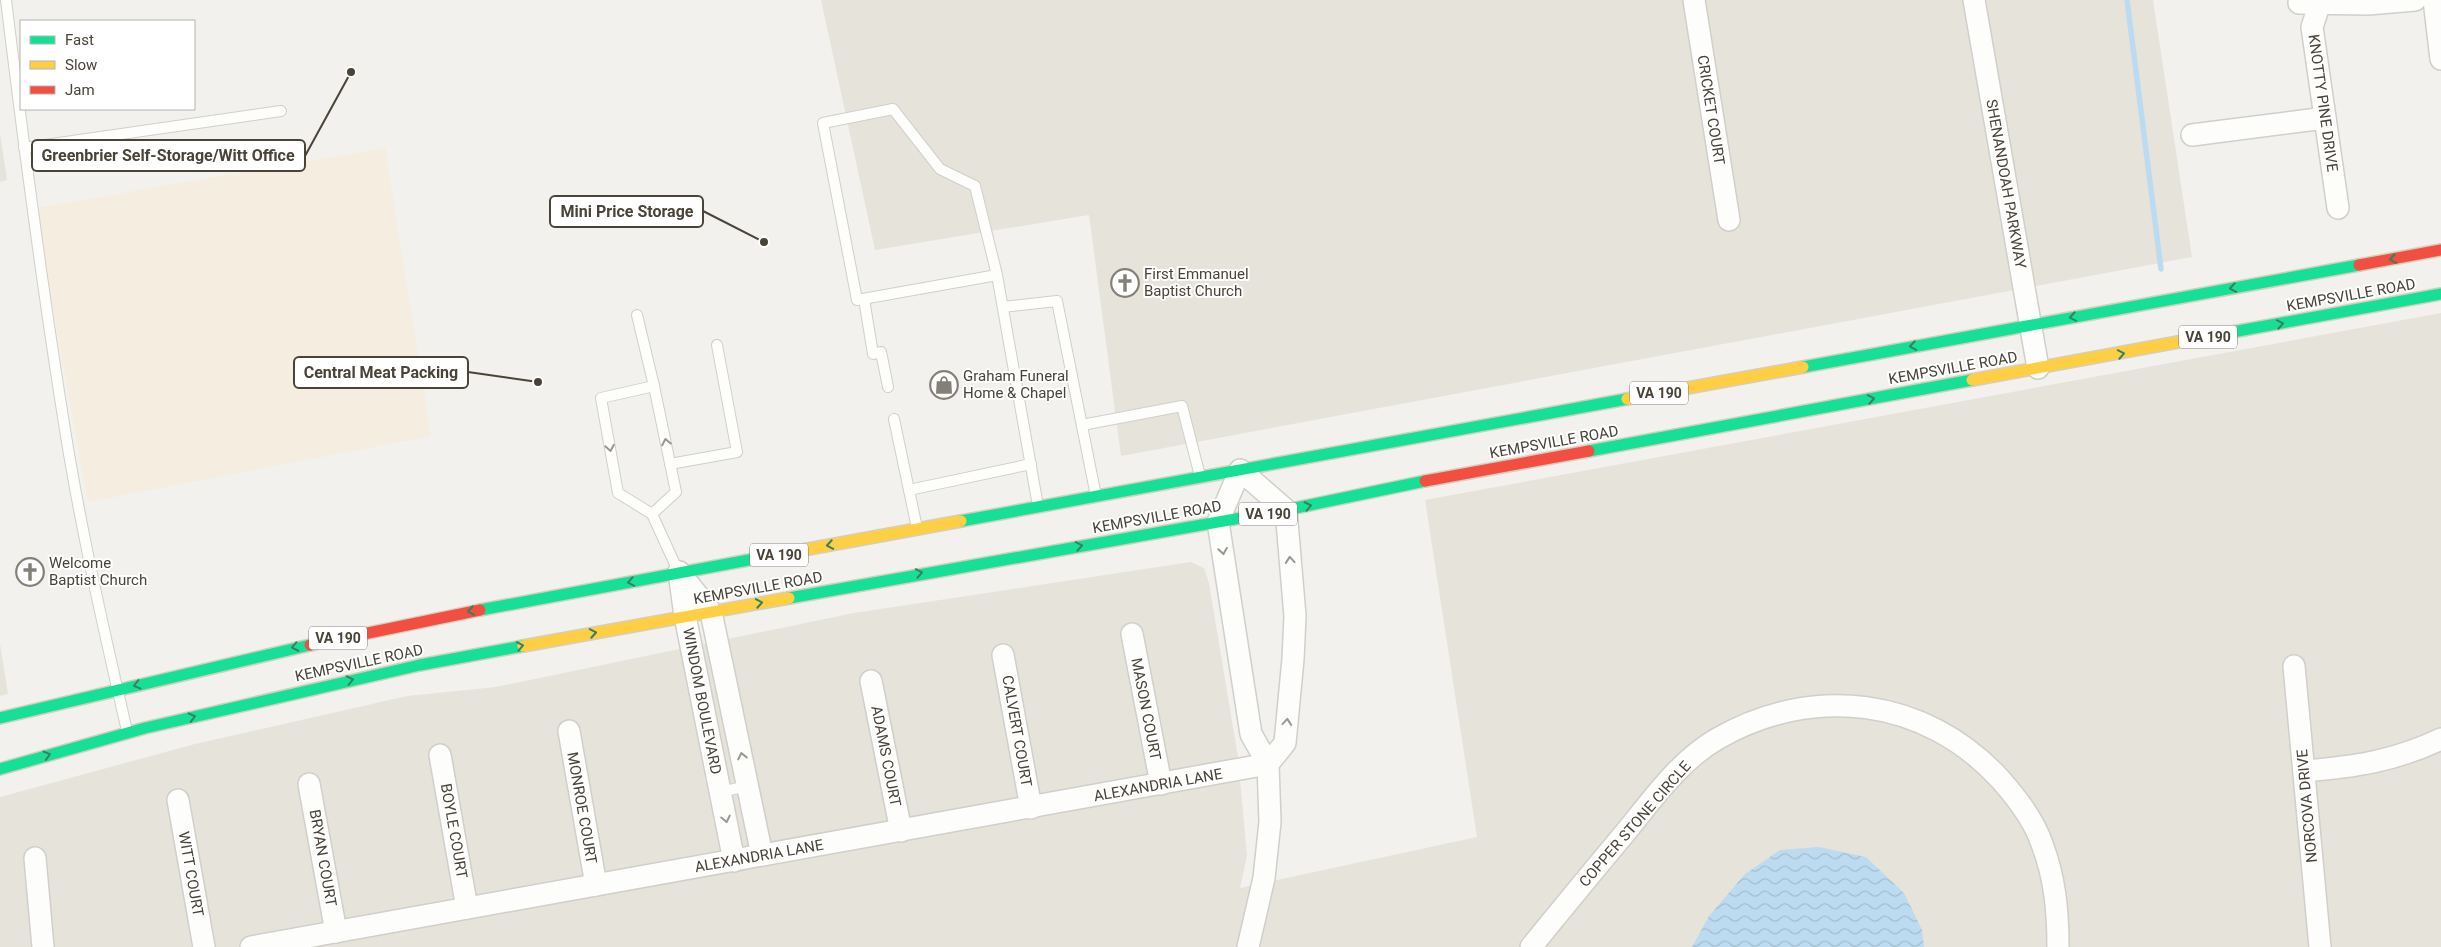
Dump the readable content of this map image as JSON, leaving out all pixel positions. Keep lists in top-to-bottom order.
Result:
{
  "streets": {
    "main road": ["KEMPSVILLE ROAD", "VA 190"],
    "street": [
      "KNOTTY PINE DRIVE",
      "CRICKET COURT",
      "SHENANDOAH PARKWAY",
      "WINDOM BOULEVARD",
      "MASON COURT",
      "CALVERT COURT",
      "ADAMS COURT",
      "ALEXANDRIA LANE",
      "NORCOVA DRIVE",
      "MONROE COURT",
      "COPPER STONE CIRCLE",
      "BOYLE COURT",
      "BRYAN COURT",
      "WITT COURT"
    ]
  },
  "crossings": [
    ["SHENANDOAH PARKWAY", "KEMPSVILLE ROAD"],
    ["KEMPSVILLE ROAD", "WINDOM BOULEVARD"],
    ["WINDOM BOULEVARD", "ALEXANDRIA LANE"],
    ["MASON COURT", "ALEXANDRIA LANE"],
    ["CALVERT COURT", "ALEXANDRIA LANE"],
    ["ADAMS COURT", "ALEXANDRIA LANE"],
    ["ALEXANDRIA LANE", "MONROE COURT"],
    ["ALEXANDRIA LANE", "BOYLE COURT"],
    ["ALEXANDRIA LANE", "BRYAN COURT"]
  ],
  "places": {
    "other": ["Greenbrier Self-Storage/Witt Office", "Mini Price Storage", "Central Meat Packing"],
    "church": ["First Emmanuel Baptist Church", "Welcome Baptist Church"],
    "shop": ["Graham Funeral Home & Chapel"]
  },
  "legend": ["Fast", "Slow", "Jam"]
}
